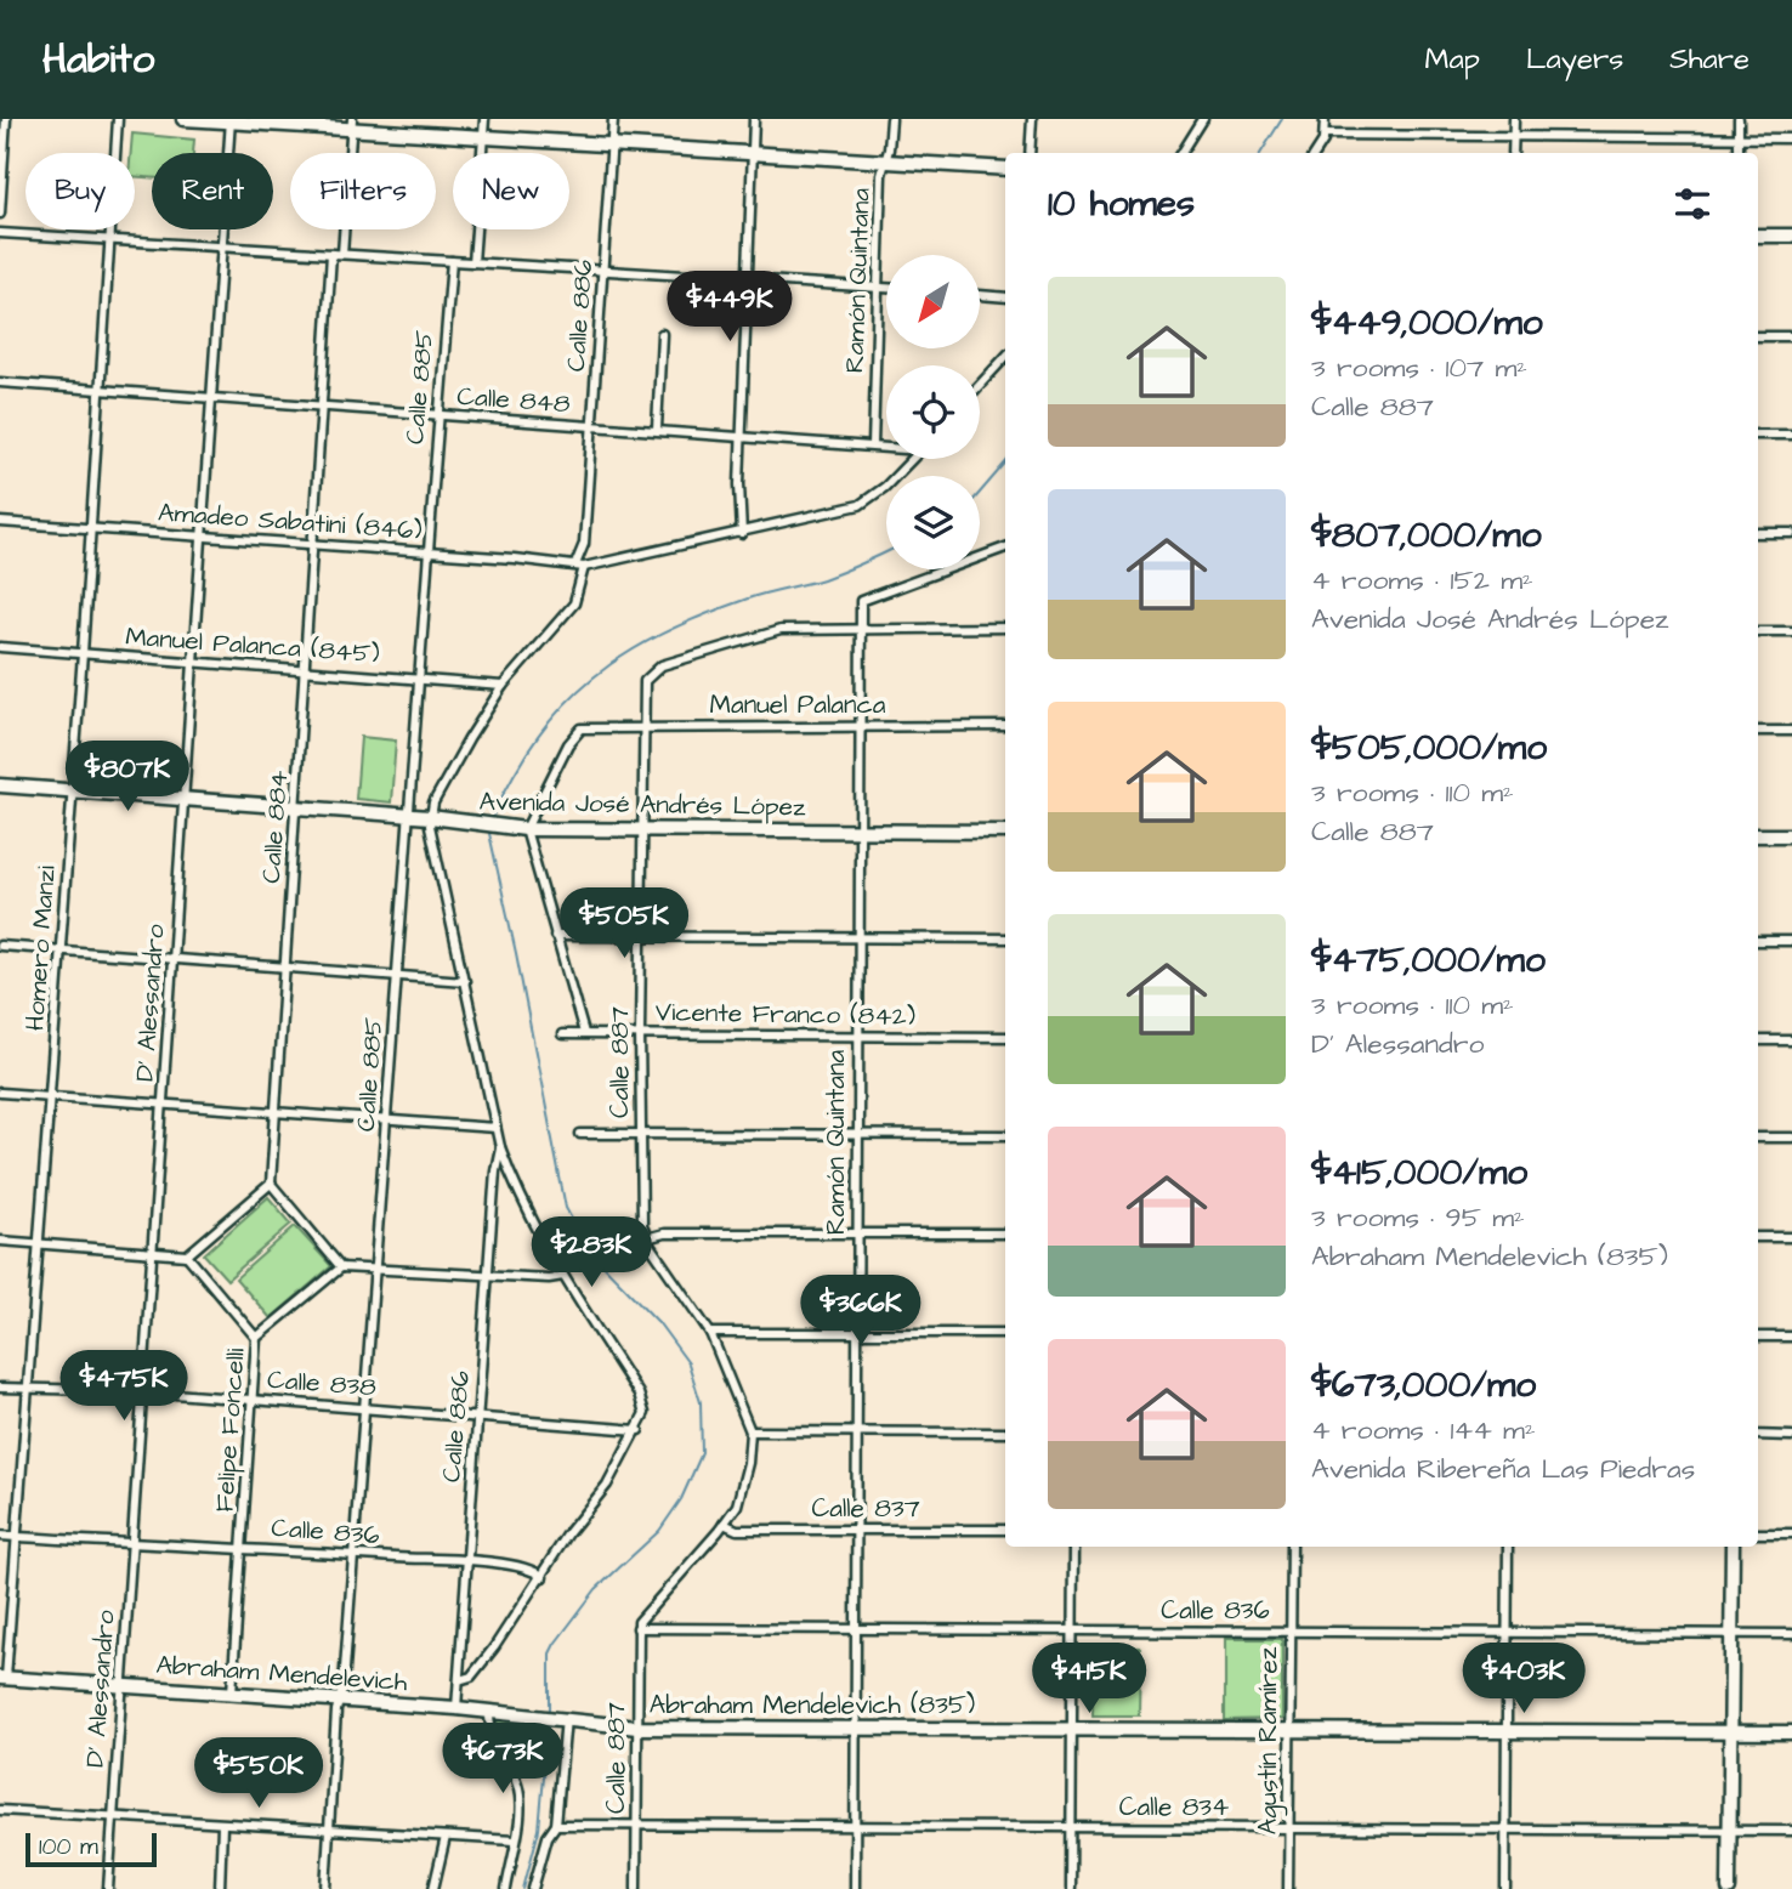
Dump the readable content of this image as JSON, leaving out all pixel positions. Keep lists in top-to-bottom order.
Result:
{
  "streets": {
    "street": [
      "Ramón Quintana",
      "Calle 886",
      "Calle 885",
      "Calle 848",
      "Amadeo Sabatini (846)",
      "Manuel Palanca (845)",
      "Manuel Palanca",
      "Avenida José Andrés López",
      "Calle 884",
      "Homero Manzi",
      "D' Alessandro",
      "Vicente Franco (842)",
      "Calle 887",
      "Calle 838",
      "Felipe Foncelli",
      "Calle 837",
      "Calle 836",
      "Abraham Mendelevich",
      "Abraham Mendelevich (835)",
      "Agustín Ramírez",
      "Calle 834"
    ]
  },
  "crossings": [
    ["Ramón Quintana", "Calle 848"],
    ["Ramón Quintana", "Manuel Palanca"],
    ["Ramón Quintana", "Avenida José Andrés López"],
    ["Ramón Quintana", "Vicente Franco (842)"],
    ["Ramón Quintana", "Calle 887"],
    ["Ramón Quintana", "Calle 837"],
    ["Ramón Quintana", "Calle 836"],
    ["Ramón Quintana", "Abraham Mendelevich (835)"],
    ["Ramón Quintana", "Calle 834"],
    ["Calle 886", "Calle 848"],
    ["Calle 886", "Amadeo Sabatini (846)"],
    ["Calle 886", "Manuel Palanca (845)"],
    ["Calle 886", "Avenida José Andrés López"],
    ["Calle 886", "Calle 838"],
    ["Calle 886", "Calle 836"],
    ["Calle 886", "Abraham Mendelevich"],
    ["Calle 885", "Calle 848"],
    ["Calle 885", "Amadeo Sabatini (846)"],
    ["Calle 885", "Manuel Palanca (845)"],
    ["Calle 885", "Avenida José Andrés López"],
    ["Calle 885", "Calle 838"],
    ["Calle 885", "Calle 836"],
    ["Calle 885", "Abraham Mendelevich"],
    ["Calle 848", "Calle 884"],
    ["Calle 848", "Homero Manzi"],
    ["Calle 848", "D' Alessandro"],
    ["Amadeo Sabatini (846)", "Calle 884"],
    ["Amadeo Sabatini (846)", "Homero Manzi"],
    ["Amadeo Sabatini (846)", "D' Alessandro"],
    ["Manuel Palanca (845)", "Calle 884"],
    ["Manuel Palanca (845)", "Homero Manzi"],
    ["Manuel Palanca (845)", "D' Alessandro"],
    ["Manuel Palanca", "Avenida José Andrés López"],
    ["Manuel Palanca", "Calle 887"],
    ["Avenida José Andrés López", "Calle 884"],
    ["Avenida José Andrés López", "Homero Manzi"],
    ["Avenida José Andrés López", "D' Alessandro"],
    ["Avenida José Andrés López", "Calle 887"],
    ["Homero Manzi", "Calle 838"],
    ["Homero Manzi", "Calle 836"],
    ["Homero Manzi", "Abraham Mendelevich"],
    ["D' Alessandro", "Calle 838"],
    ["D' Alessandro", "Calle 836"],
    ["D' Alessandro", "Abraham Mendelevich"],
    ["Vicente Franco (842)", "Calle 887"],
    ["Calle 887", "Calle 836"],
    ["Calle 887", "Abraham Mendelevich (835)"],
    ["Calle 887", "Calle 834"],
    ["Calle 838", "Felipe Foncelli"],
    ["Felipe Foncelli", "Calle 836"],
    ["Felipe Foncelli", "Abraham Mendelevich"],
    ["Calle 836", "Agustín Ramírez"],
    ["Abraham Mendelevich", "Abraham Mendelevich (835)"],
    ["Abraham Mendelevich (835)", "Agustín Ramírez"],
    ["Agustín Ramírez", "Calle 834"]
  ],
  "scale_bar": "100 m",
  "north": "bottom left",
  "page": {
    "header": "Habito",
    "nav": ["Map", "Layers", "Share"],
    "chip": [
      "Buy",
      "Rent",
      "Filters",
      "New"
    ],
    "heading": "10 homes",
    "list": [
      {
        "name": "$449,000/mo",
        "note": "3 rooms · 107 m² · Calle 887"
      },
      {
        "name": "$807,000/mo",
        "note": "4 rooms · 152 m² · Avenida José Andrés López"
      },
      {
        "name": "$505,000/mo",
        "note": "3 rooms · 110 m² · Calle 887"
      },
      {
        "name": "$475,000/mo",
        "note": "3 rooms · 110 m² · D' Alessandro"
      },
      {
        "name": "$415,000/mo",
        "note": "3 rooms · 95 m² · Abraham Mendelevich (835)"
      },
      {
        "name": "$673,000/mo",
        "note": "4 rooms · 144 m² · Avenida Ribereña Las Piedras"
      }
    ],
    "price": [
      "$449K",
      "$807K",
      "$505K",
      "$283K",
      "$366K",
      "$475K",
      "$415K",
      "$403K",
      "$673K",
      "$550K"
    ],
    "scale": "100 m"
  }
}
